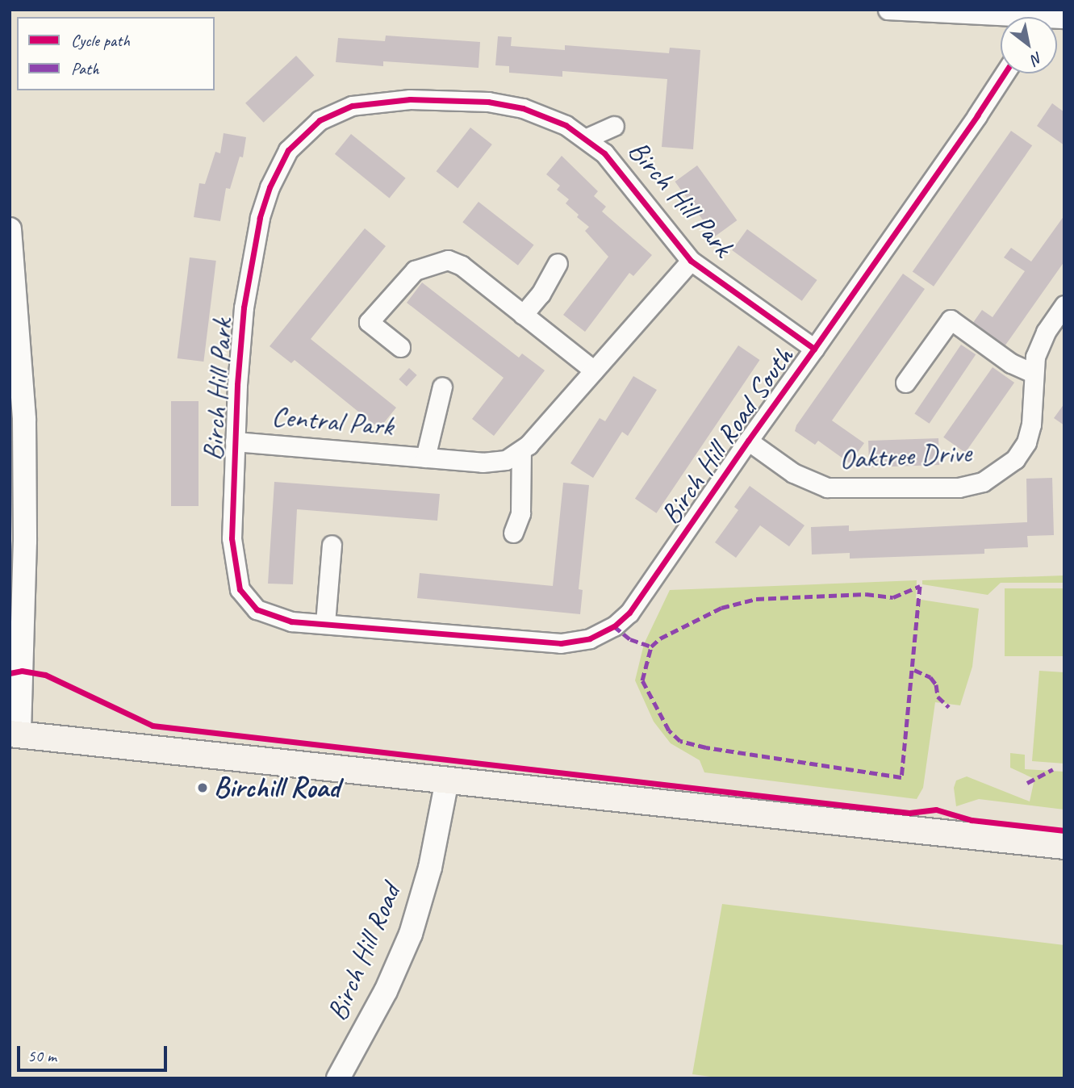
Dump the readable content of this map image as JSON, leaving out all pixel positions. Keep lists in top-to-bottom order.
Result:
{
  "streets": {
    "street": [
      "Birch Hill Park",
      "Central Park",
      "Birch Hill Road South",
      "Oaktree Drive",
      "Birch Hill Road"
    ]
  },
  "crossings": [
    ["Birch Hill Park", "Central Park"],
    ["Birch Hill Park", "Birch Hill Road South"],
    ["Birch Hill Road South", "Oaktree Drive"]
  ],
  "places": ["Birchill Road"],
  "legend": ["Cycle path", "Path"],
  "scale_bar": "50 m",
  "north": "bottom right"
}
